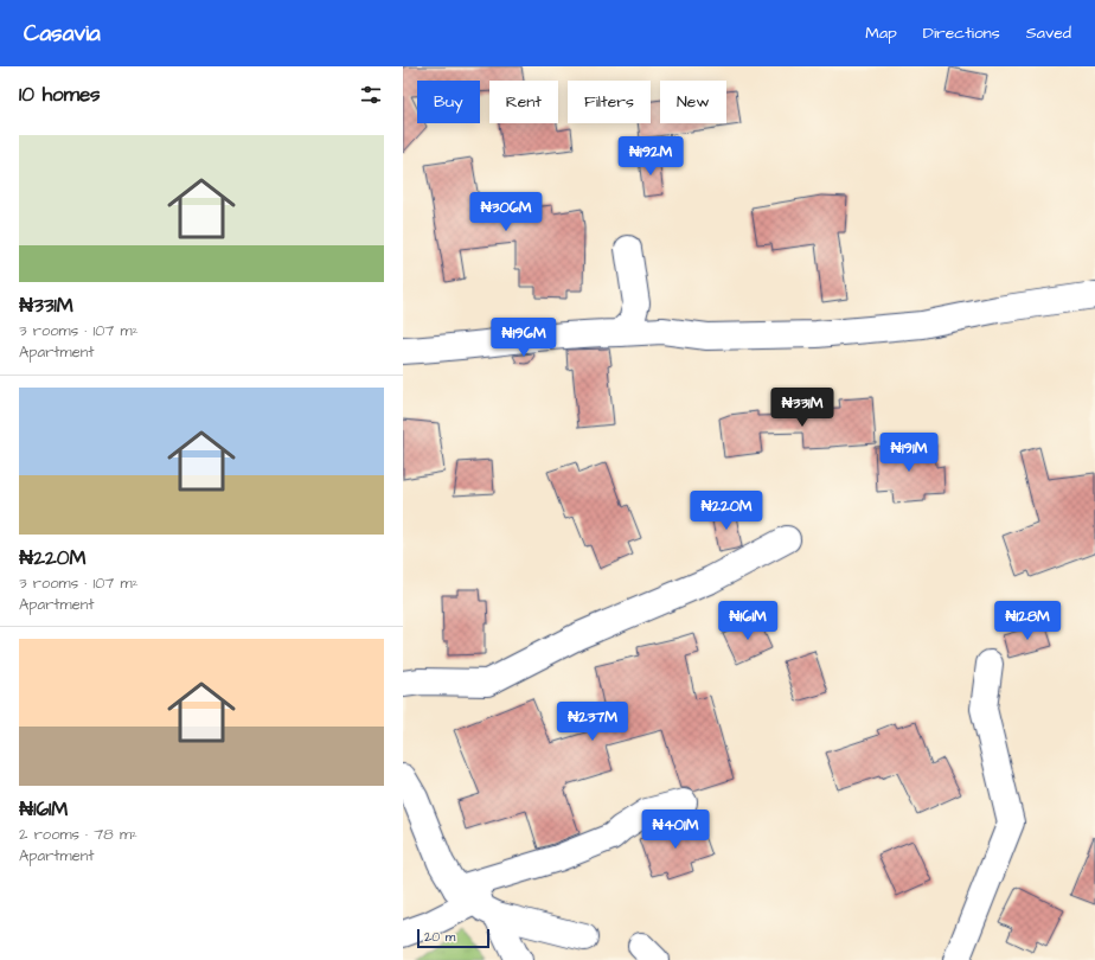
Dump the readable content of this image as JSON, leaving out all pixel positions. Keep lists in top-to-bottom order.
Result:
{
  "scale_bar": "20 m",
  "page": {
    "header": "Casavia",
    "nav": ["Map", "Directions", "Saved"],
    "heading": "10 homes",
    "chip": [
      "Buy",
      "Rent",
      "Filters",
      "New"
    ],
    "list": [
      {
        "name": "₦331M",
        "note": "3 rooms · 107 m² · Apartment"
      },
      {
        "name": "₦220M",
        "note": "3 rooms · 107 m² · Apartment"
      },
      {
        "name": "₦161M",
        "note": "2 rooms · 78 m² · Apartment"
      }
    ],
    "price": [
      "₦192M",
      "₦306M",
      "₦196M",
      "₦331M",
      "₦191M",
      "₦220M",
      "₦161M",
      "₦128M",
      "₦237M",
      "₦401M"
    ],
    "scale": "20 m"
  }
}
